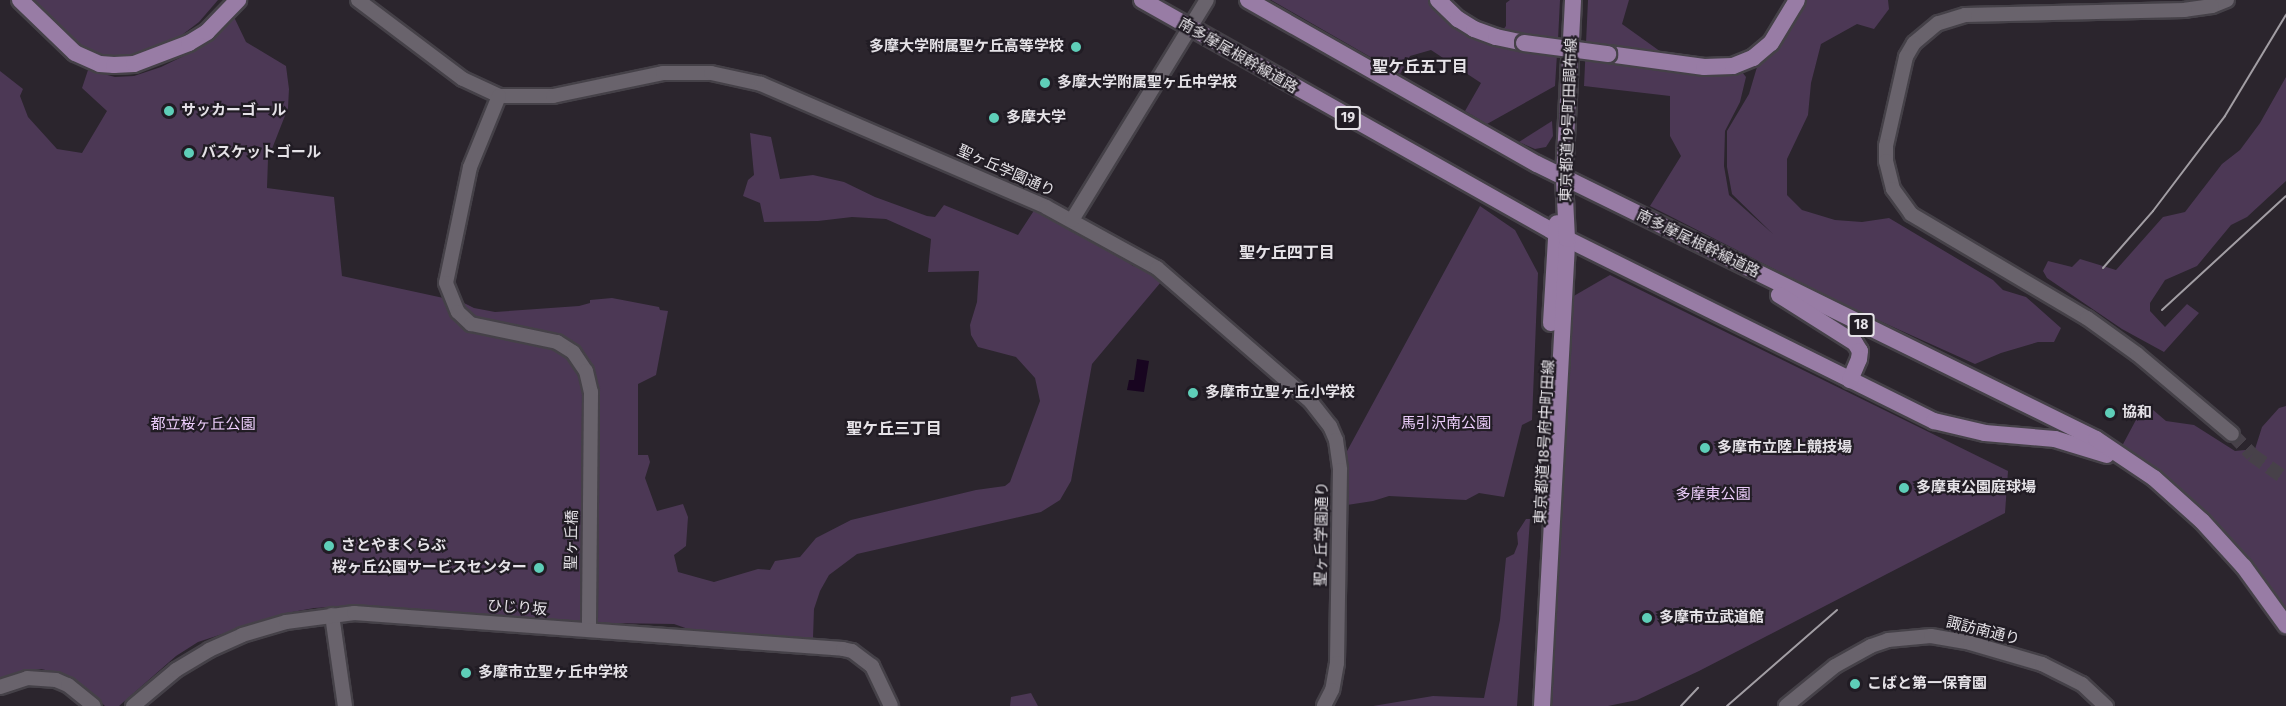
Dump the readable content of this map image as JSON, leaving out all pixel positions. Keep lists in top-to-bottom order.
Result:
{
  "streets": {
    "main road": [
      "南多摩尾根幹線道路",
      "19",
      "東京都道19号町田調布線",
      "18",
      "東京都道18号府中町田線"
    ],
    "street": [
      "聖ヶ丘学園通り",
      "聖ヶ丘橋",
      "ひじり坂",
      "諏訪南通り"
    ]
  },
  "crossings": [
    ["南多摩尾根幹線道路", "東京都道19号町田調布線"],
    ["南多摩尾根幹線道路", "東京都道18号府中町田線"],
    ["東京都道19号町田調布線", "東京都道18号府中町田線"],
    ["聖ヶ丘学園通り", "聖ヶ丘橋"],
    ["聖ヶ丘橋", "ひじり坂"]
  ],
  "districts": ["聖ケ丘五丁目", "聖ケ丘四丁目", "聖ケ丘三丁目"],
  "parks": ["馬引沢南公園", "都立桜ヶ丘公園", "多摩東公園"],
  "places": [
    "多摩大学附属聖ケ丘高等学校",
    "多摩大学附属聖ヶ丘中学校",
    "サッカーゴール",
    "多摩大学",
    "バスケットゴール",
    "多摩市立聖ヶ丘小学校",
    "協和",
    "多摩市立陸上競技場",
    "多摩東公園庭球場",
    "さとやまくらぶ",
    "桜ヶ丘公園サービスセンター",
    "多摩市立武道館",
    "多摩市立聖ヶ丘中学校",
    "こばと第一保育園"
  ]
}
